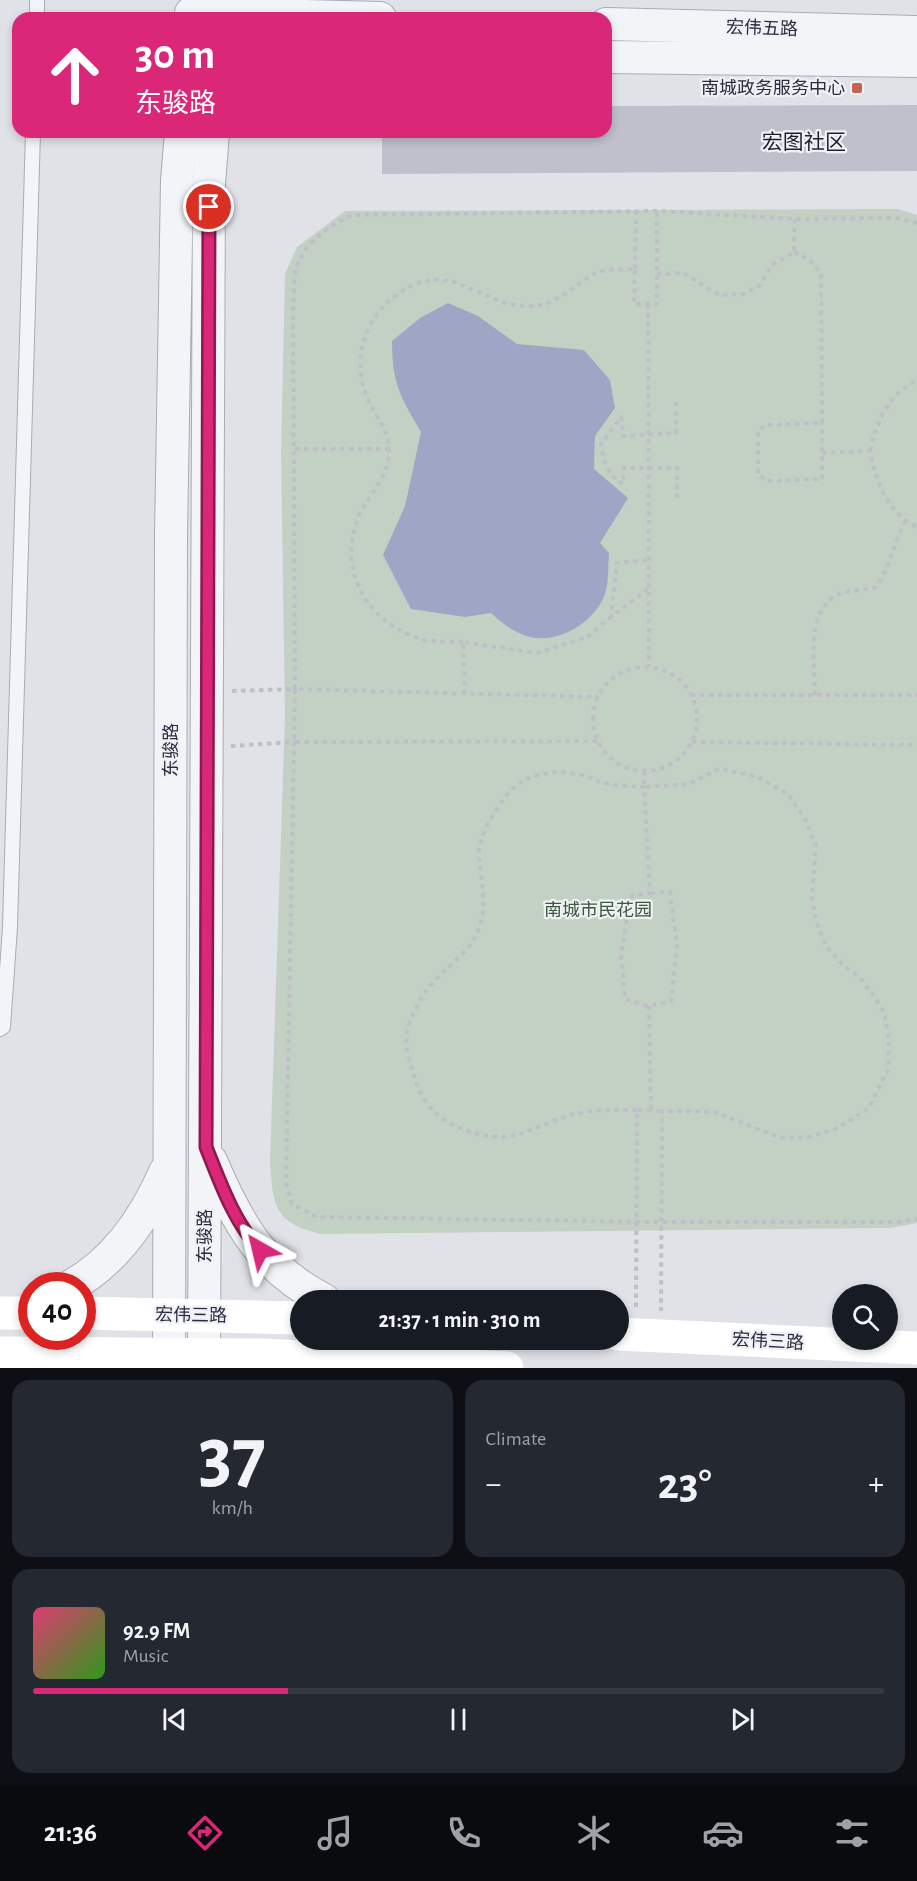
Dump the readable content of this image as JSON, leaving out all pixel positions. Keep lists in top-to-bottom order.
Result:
{
  "streets": {
    "main road": ["宏伟三路"],
    "street": ["宏伟五路", "东骏路"]
  },
  "crossings": [
    ["东骏路", "宏伟三路"]
  ],
  "districts": ["宏图社区"],
  "parks": ["南城市民花园"],
  "places": {
    "transit": ["南城政务服务中心"]
  },
  "page": {
    "turn": ["30 m", "东骏路"],
    "limit": "40",
    "trip": "21:37 · 1 min · 310 m",
    "tile": [
      ["37", "km/h"],
      "Climate"
    ],
    "heat": ["−", "23°", "+"],
    "song": ["92.9 FM", "Music"],
    "tabs": "21:36"
  }
}
